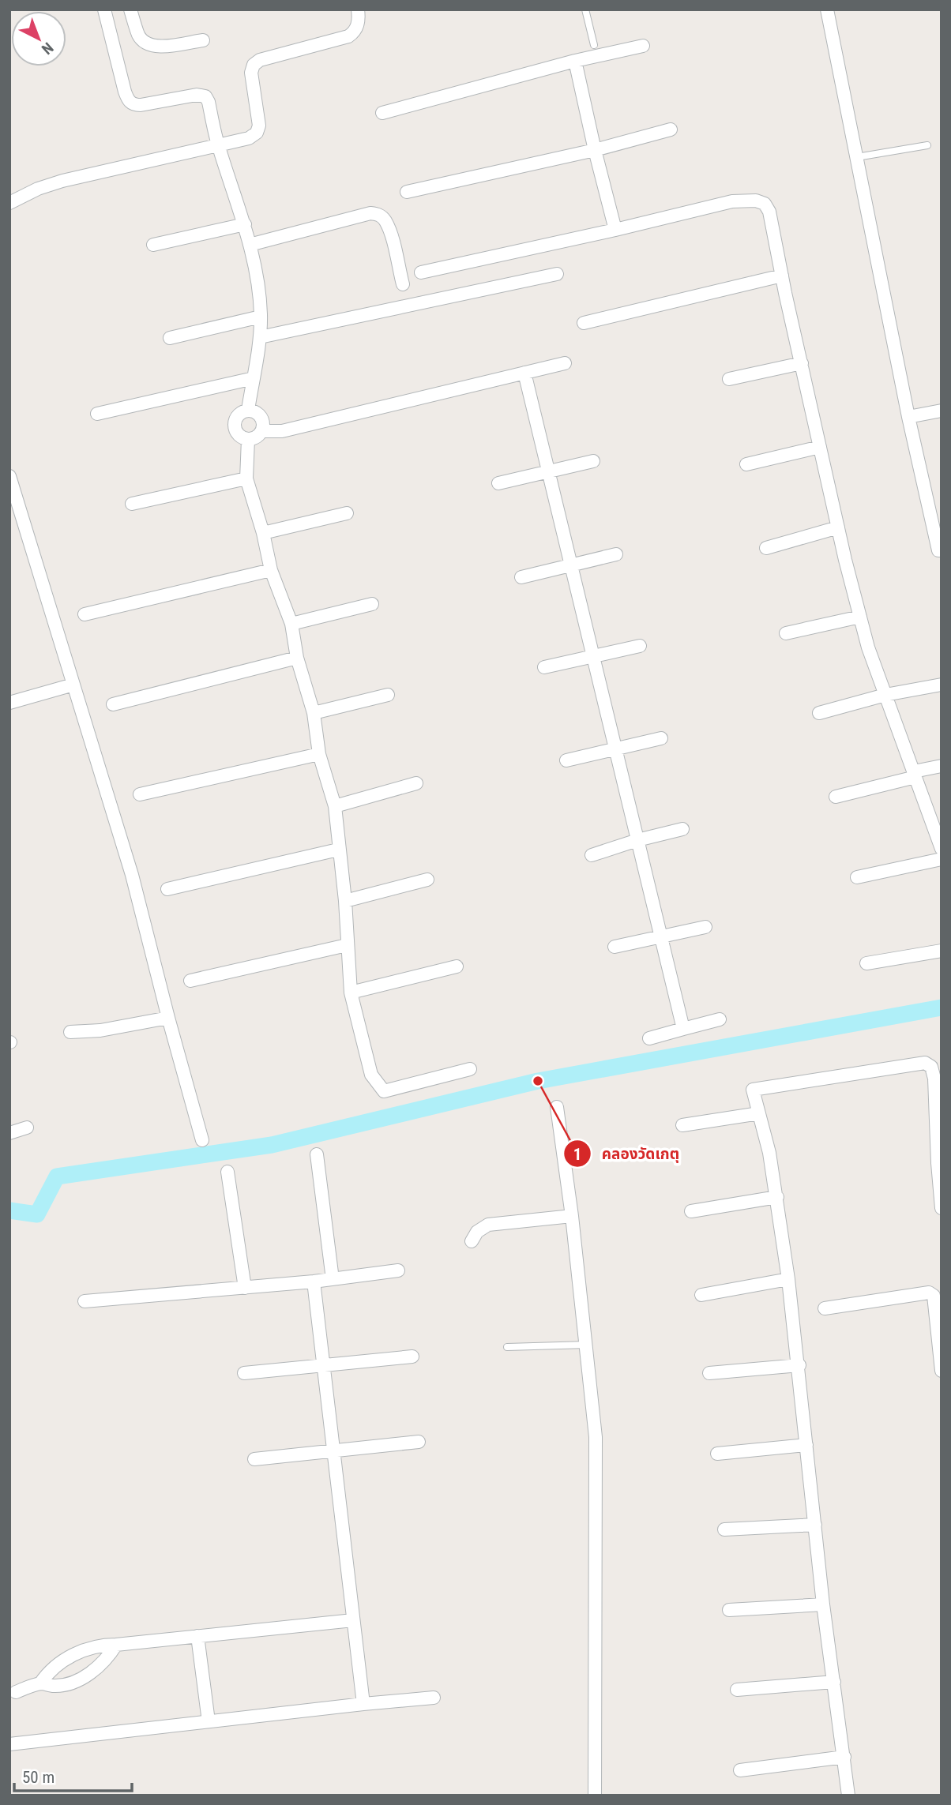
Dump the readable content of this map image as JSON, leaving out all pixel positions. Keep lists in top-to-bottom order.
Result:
{
  "places": ["คลองวัดเกตุ"],
  "scale_bar": "50 m",
  "north": "bottom right"
}
